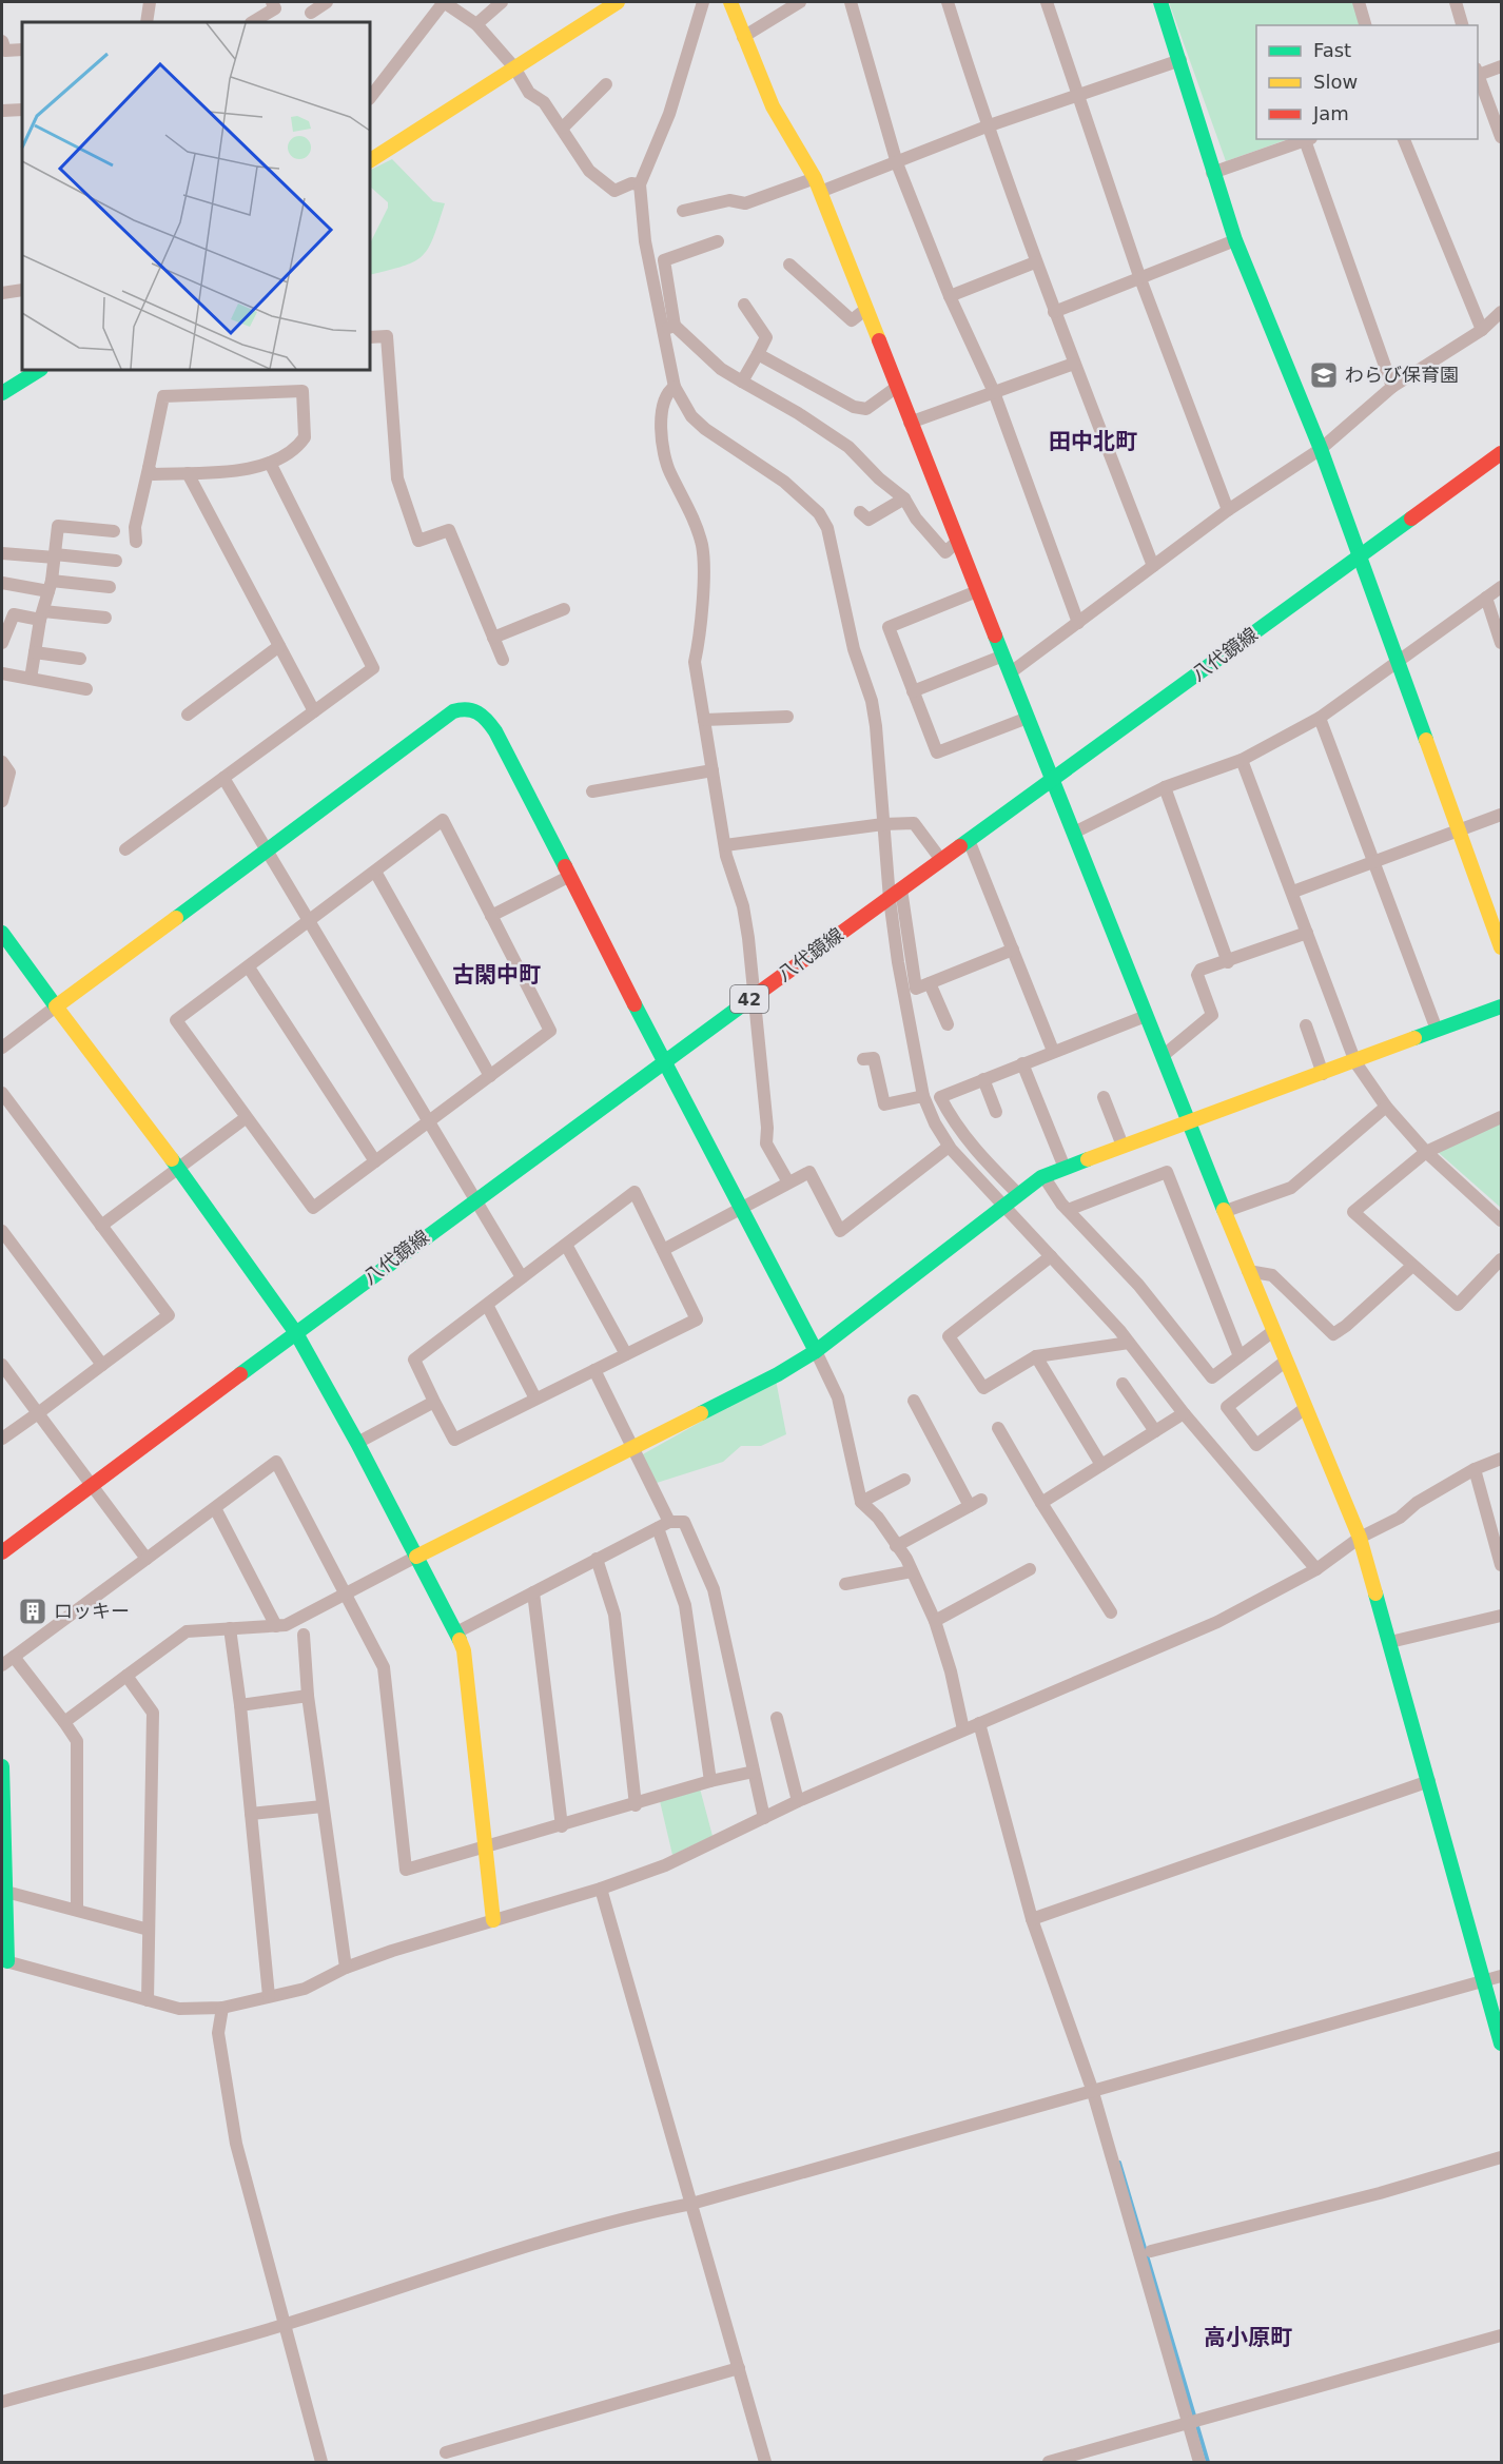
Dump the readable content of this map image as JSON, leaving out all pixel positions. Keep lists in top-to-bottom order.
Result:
{
  "streets": {
    "street": ["八代鏡線", "42"]
  },
  "districts": ["田中北町", "古閑中町", "高小原町"],
  "places": {
    "school or university": ["わらび保育園"],
    "building": ["ロッキー"]
  },
  "legend": ["Fast", "Slow", "Jam"]
}
